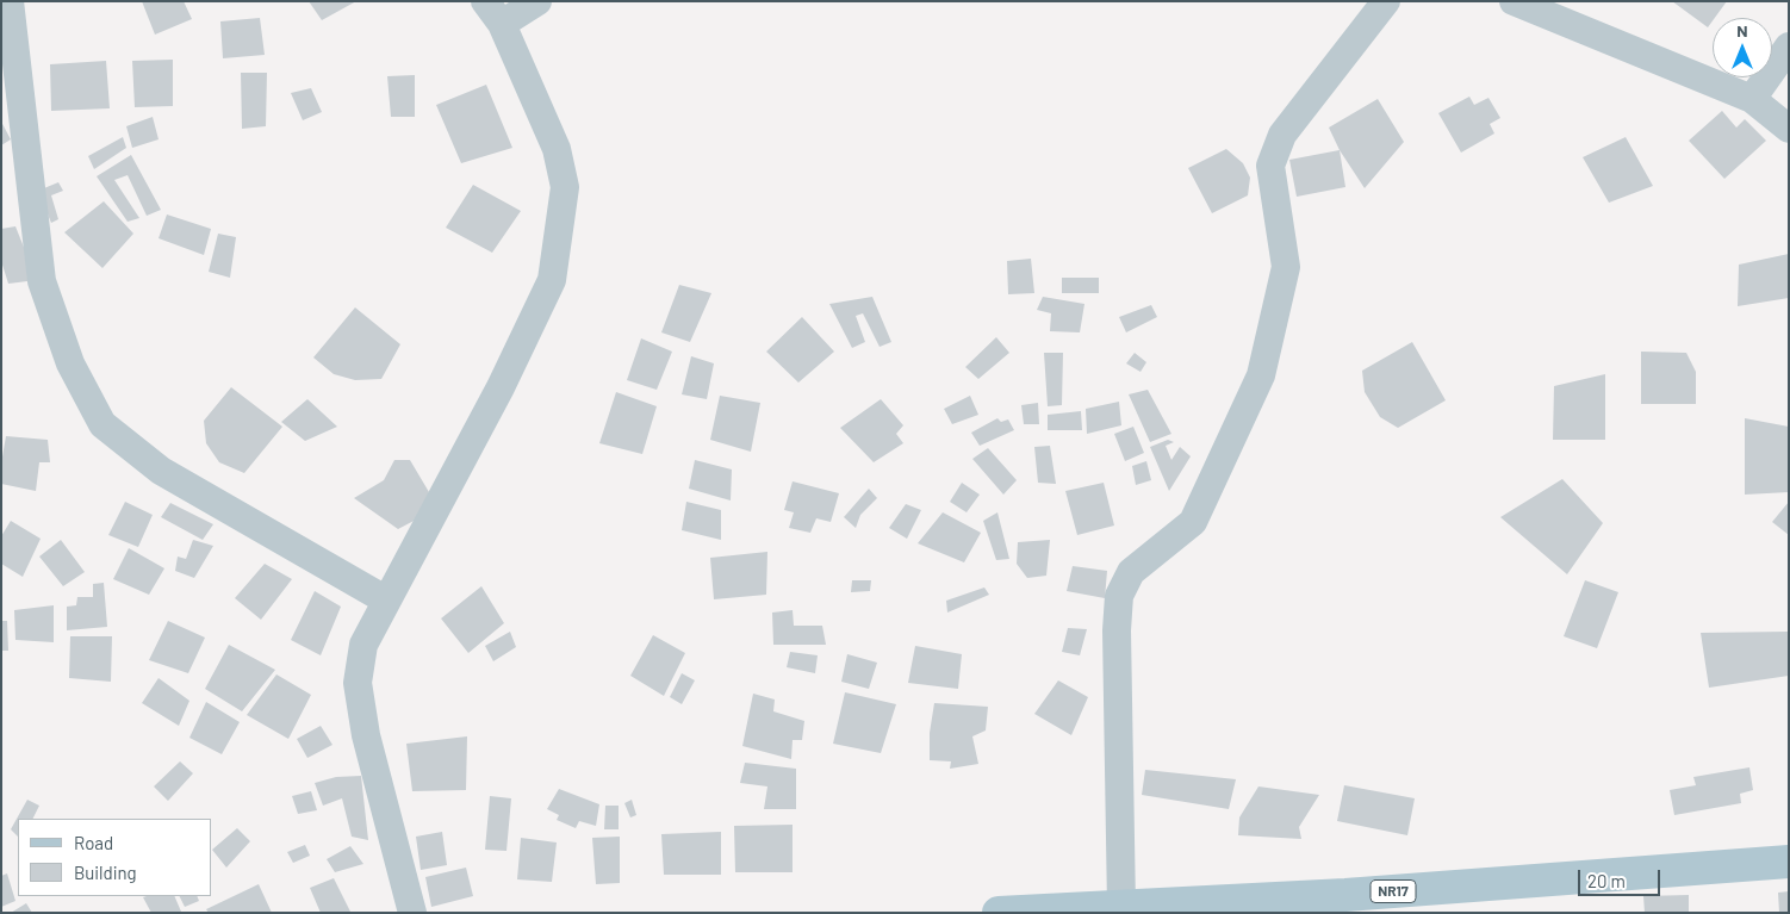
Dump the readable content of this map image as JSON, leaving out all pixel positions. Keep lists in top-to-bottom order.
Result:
{
  "streets": {
    "main road": ["NR17"]
  },
  "legend": ["Road", "Building"],
  "scale_bar": "20 m",
  "north": "top"
}
